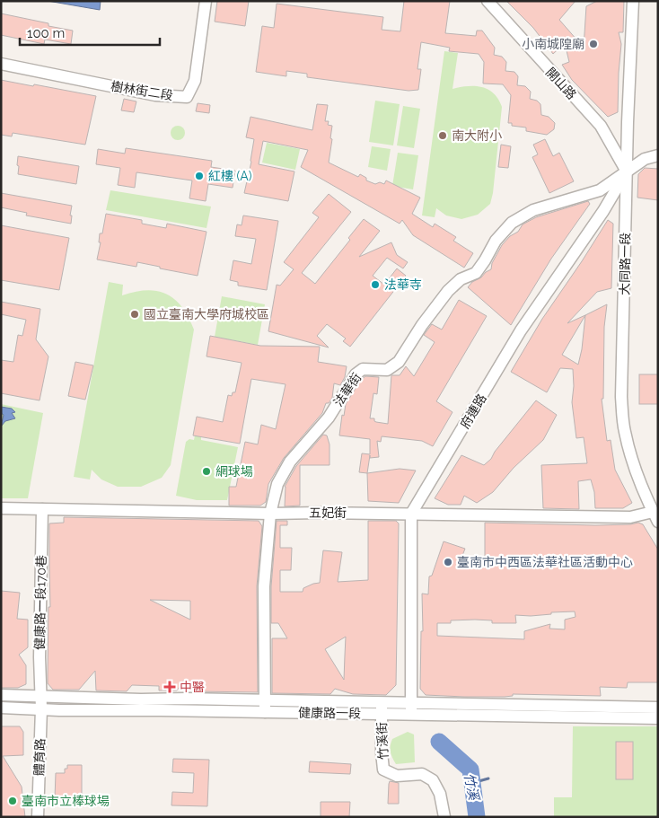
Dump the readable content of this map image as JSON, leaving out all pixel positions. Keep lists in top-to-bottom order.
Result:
{
  "streets": {
    "street": [
      "開山路",
      "樹林街二段",
      "大同路一段",
      "法華街",
      "府連路",
      "五妃街",
      "健康路一段170巷",
      "健康路一段",
      "竹溪街",
      "體育路"
    ]
  },
  "crossings": [
    ["開山路", "大同路一段"],
    ["開山路", "法華街"],
    ["開山路", "府連路"],
    ["大同路一段", "法華街"],
    ["大同路一段", "府連路"],
    ["大同路一段", "五妃街"],
    ["法華街", "府連路"],
    ["法華街", "五妃街"],
    ["法華街", "健康路一段"],
    ["府連路", "五妃街"],
    ["五妃街", "健康路一段170巷"],
    ["健康路一段170巷", "健康路一段"],
    ["健康路一段170巷", "體育路"],
    ["健康路一段", "竹溪街"],
    ["健康路一段", "體育路"]
  ],
  "water": ["竹溪"],
  "places": {
    "other": [
      "小南城隍廟",
      "南大附小",
      "紅樓 (A)",
      "法華寺",
      "國立臺南大學府城校區",
      "網球場",
      "臺南市中西區法華社區活動中心",
      "臺南市立棒球場"
    ],
    "health": ["中醫"]
  },
  "scale_bar": "100 m"
}
